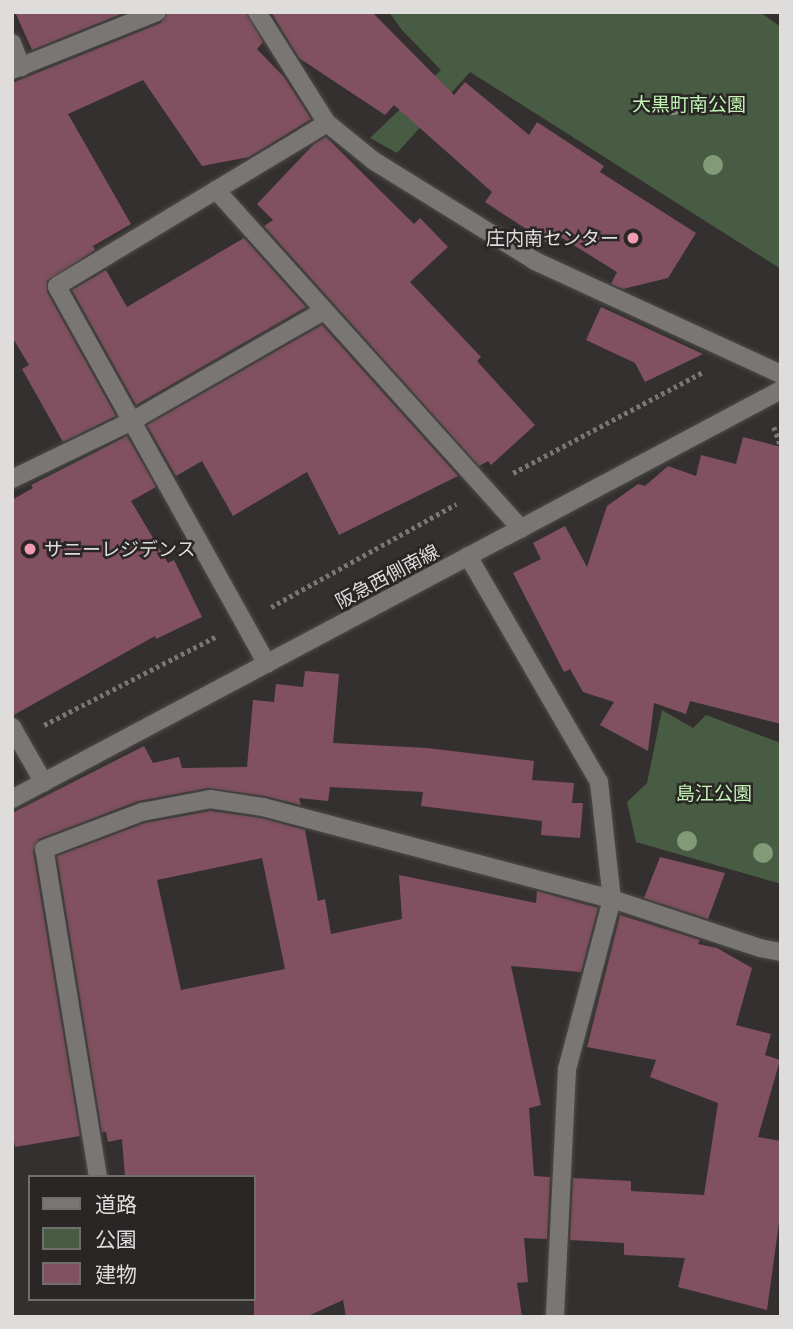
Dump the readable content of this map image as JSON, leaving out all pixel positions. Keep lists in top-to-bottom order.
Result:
{
  "streets": {
    "street": ["阪急西側南線"]
  },
  "parks": ["大黒町南公園", "島江公園"],
  "places": ["庄内南センター", "サニーレジデンス"],
  "legend": ["道路", "公園", "建物"]
}
